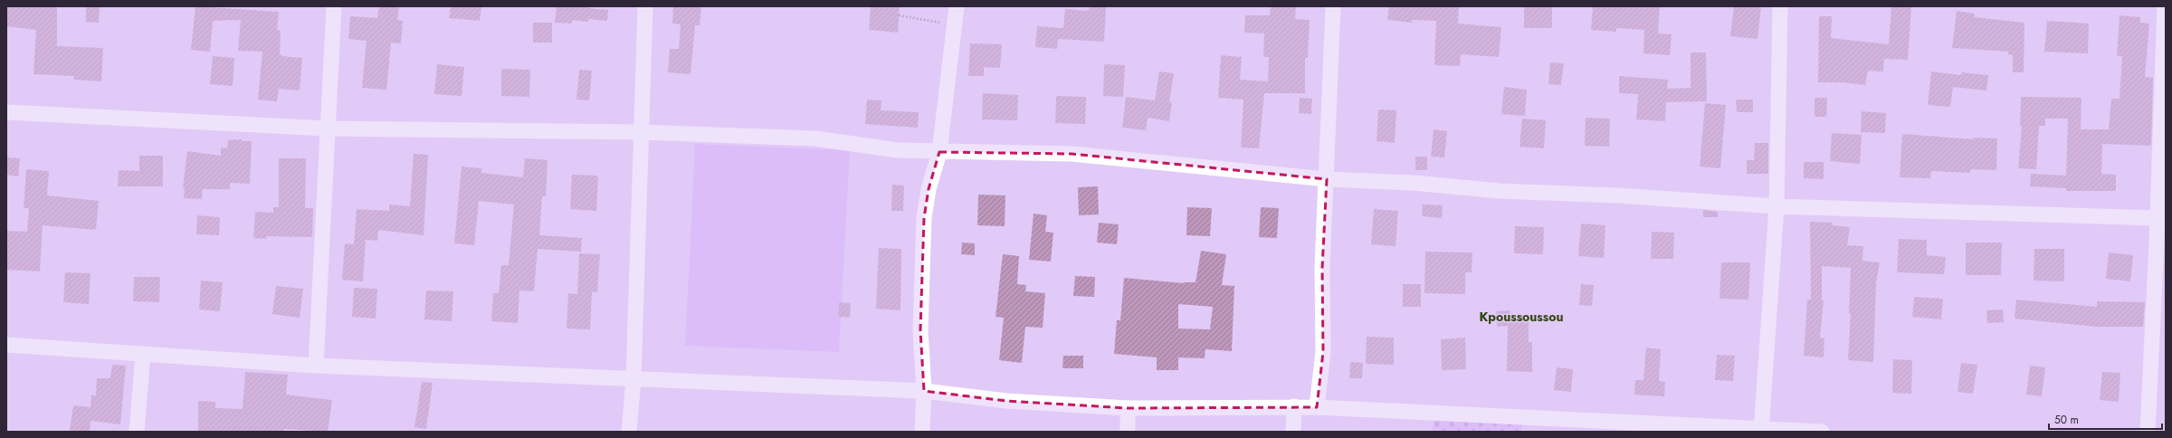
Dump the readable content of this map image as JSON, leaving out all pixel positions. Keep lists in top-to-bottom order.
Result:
{
  "districts": ["Kpoussoussou"],
  "scale_bar": "50 m"
}
